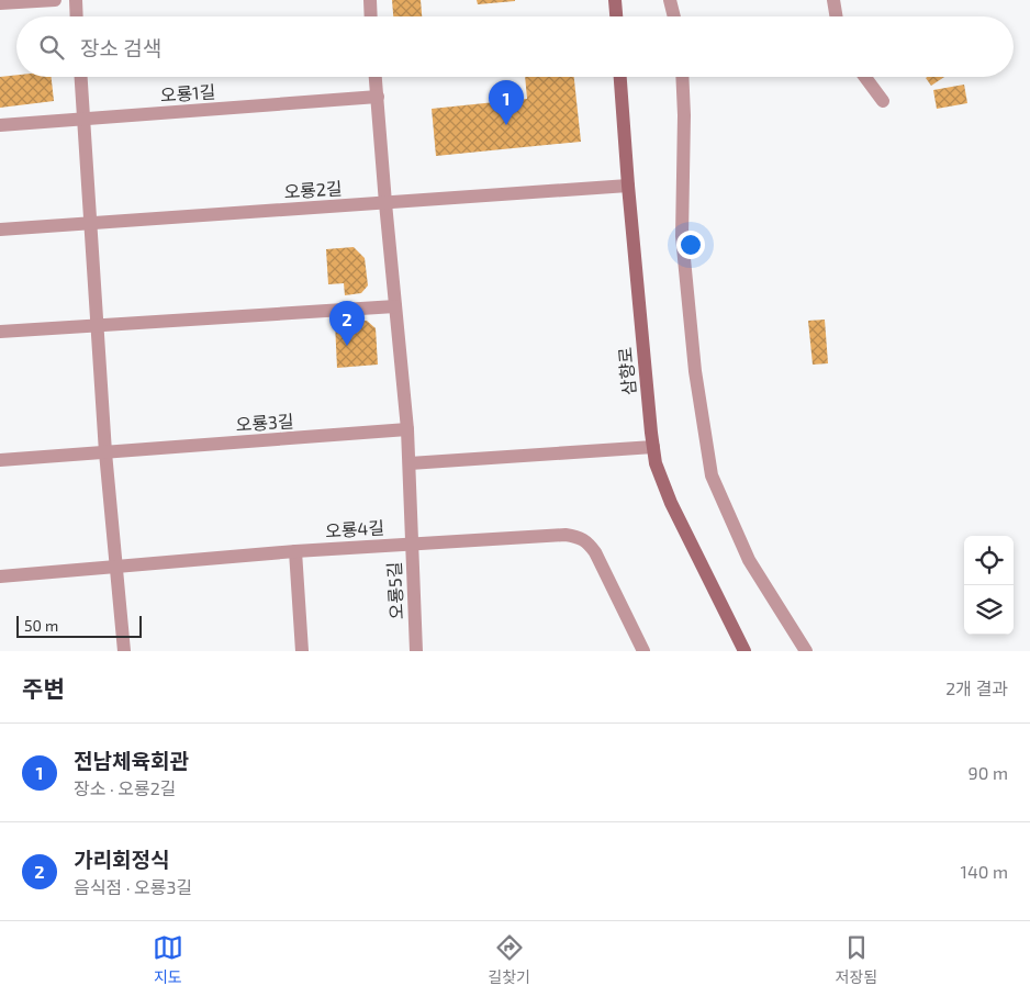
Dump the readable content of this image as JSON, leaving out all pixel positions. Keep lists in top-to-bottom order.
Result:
{
  "streets": {
    "street": [
      "오룡1길",
      "오룡2길",
      "삼향로",
      "오룡3길",
      "오룡4길",
      "오룡5길"
    ]
  },
  "crossings": [
    ["오룡2길", "삼향로"],
    ["오룡3길", "오룡5길"],
    ["오룡4길", "오룡5길"]
  ],
  "scale_bar": "50 m",
  "page": {
    "search": "장소 검색",
    "pins": ["1", "2"],
    "scale": "50 m",
    "heading": ["주변", "2개 결과"],
    "list": [
      {
        "mark": "1",
        "name": "전남체육회관",
        "note": "장소 · 오룡2길",
        "value": "90 m"
      },
      {
        "mark": "2",
        "name": "가리회정식",
        "note": "음식점 · 오룡3길",
        "value": "140 m"
      }
    ],
    "nav": ["지도", "길찾기", "저장됨"]
  }
}
